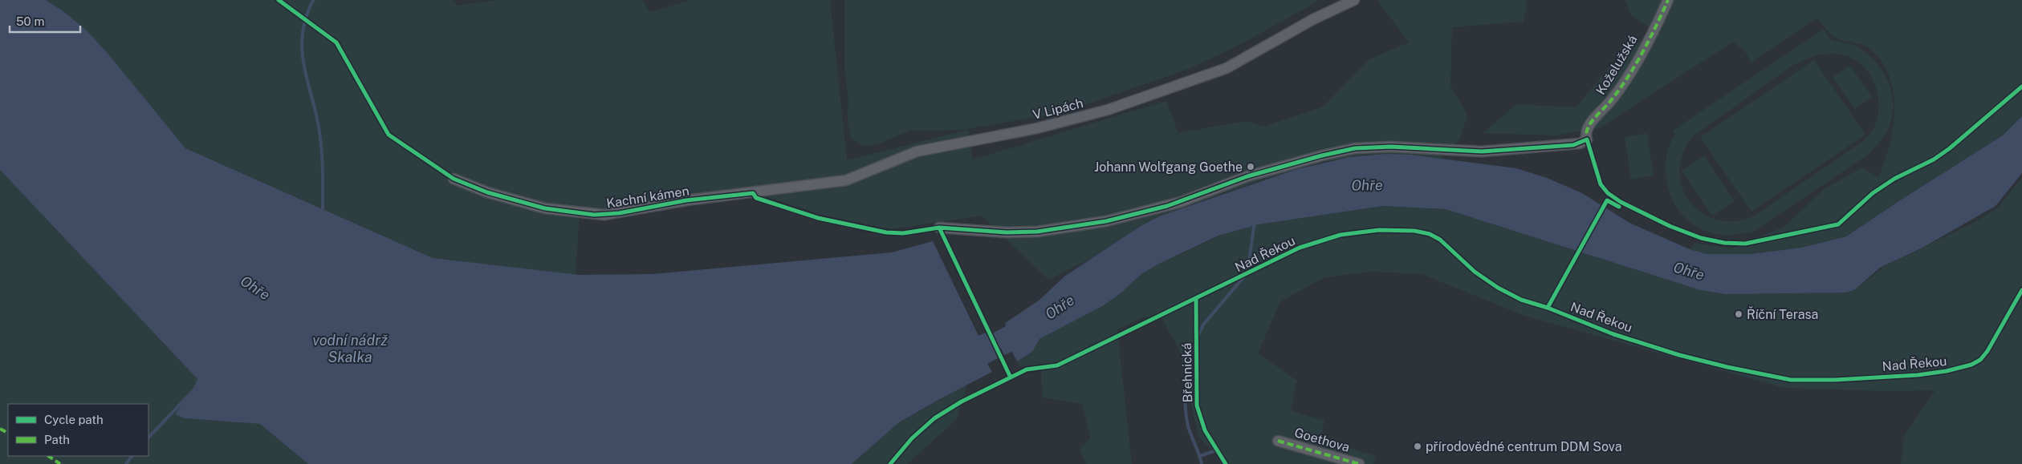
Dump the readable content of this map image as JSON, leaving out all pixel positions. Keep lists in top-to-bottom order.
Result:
{
  "streets": {
    "street": [
      "Koželužská",
      "V Lipách",
      "Kachní kámen",
      "Goethova"
    ],
    "cycle path": ["Nad Řekou", "Břehnická"]
  },
  "crossings": [
    ["V Lipách", "Kachní kámen"]
  ],
  "water": ["Ohře", "vodní nádrž Skalka"],
  "places": ["Johann Wolfgang Goethe", "Říční Terasa", "přírodovědné centrum DDM Sova"],
  "legend": ["Cycle path", "Path"],
  "scale_bar": "50 m"
}
